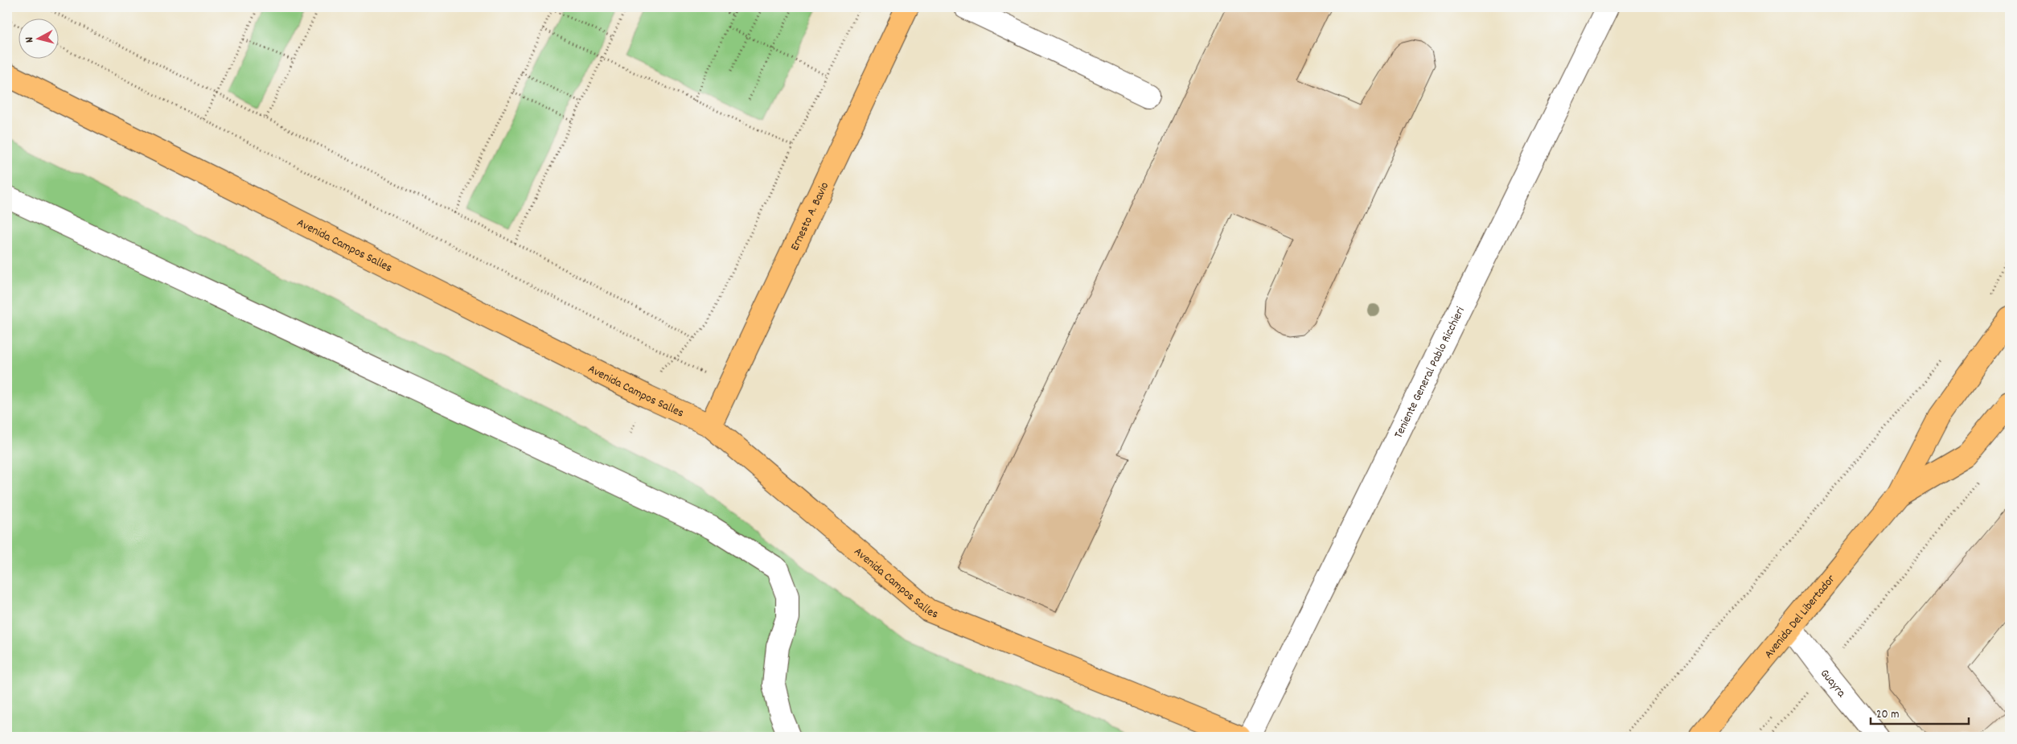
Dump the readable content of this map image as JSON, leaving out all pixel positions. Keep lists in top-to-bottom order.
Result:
{
  "streets": {
    "main road": ["Ernesto A. Bavio", "Avenida Campos Salles", "Avenida Del Libertador"],
    "street": ["Teniente General Pablo Ricchieri", "Guayra"]
  },
  "crossings": [
    ["Ernesto A. Bavio", "Avenida Campos Salles"],
    ["Avenida Del Libertador", "Guayra"]
  ],
  "scale_bar": "20 m",
  "north": "left"
}
